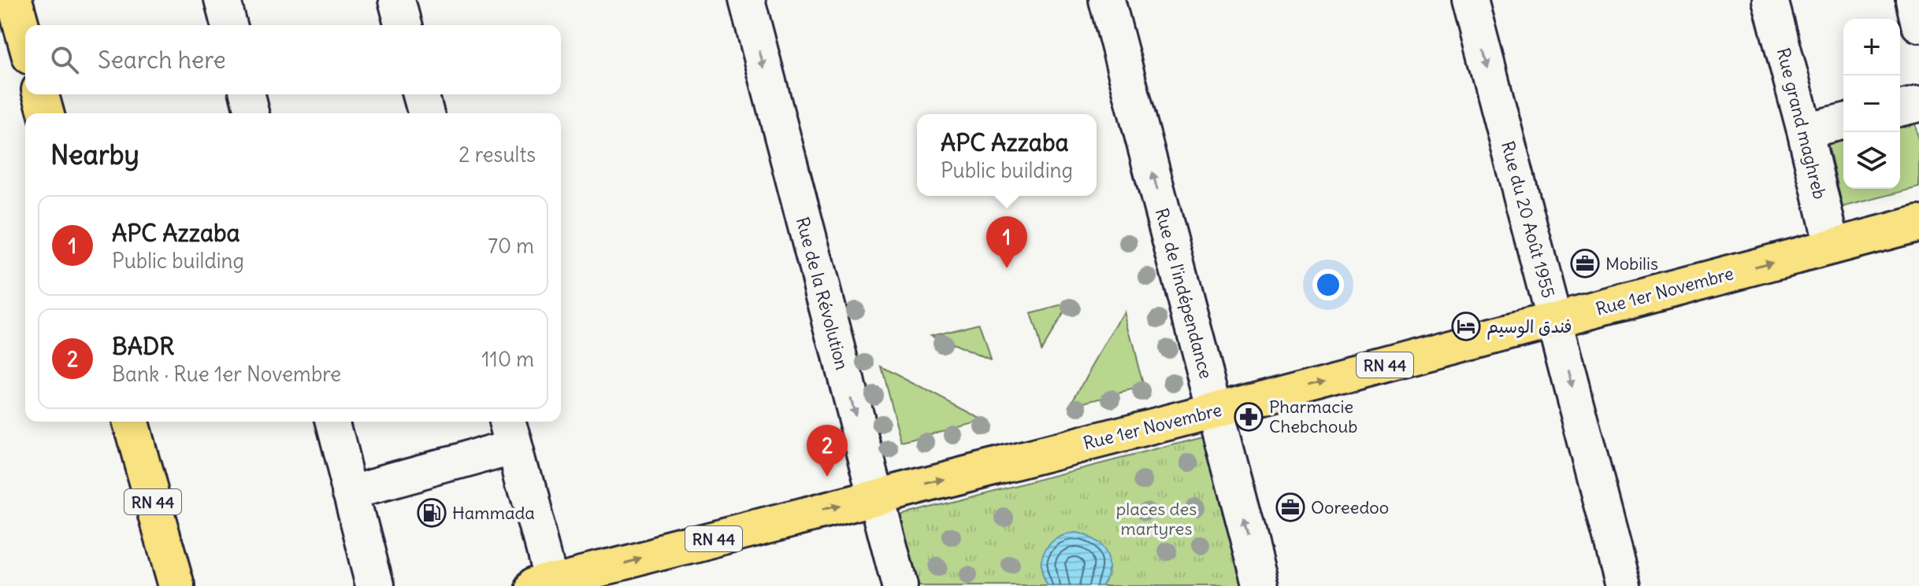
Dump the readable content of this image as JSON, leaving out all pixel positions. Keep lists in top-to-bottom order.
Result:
{
  "streets": {
    "main road": ["Rue 1er Novembre", "RN 44"],
    "street": [
      "Rue grand maghreb",
      "Rue du 20 Août 1955",
      "Rue de la Révolution",
      "Rue de l'indépendance"
    ]
  },
  "crossings": [
    ["Rue grand maghreb", "Rue 1er Novembre"],
    ["Rue du 20 Août 1955", "Rue 1er Novembre"],
    ["Rue 1er Novembre", "Rue de la Révolution"],
    ["Rue 1er Novembre", "Rue de l'indépendance"]
  ],
  "one_way": [
    "Rue du 20 Août 1955",
    "Rue 1er Novembre",
    "Rue de la Révolution",
    "Rue de l'indépendance"
  ],
  "parks": ["places des martyres"],
  "places": {
    "office": ["Mobilis", "Ooreedoo"],
    "hotel": ["فندق الوسيم"],
    "pharmacy": ["Pharmacie Chebchoub"],
    "fuel station": ["Hammada"]
  },
  "page": {
    "map_buttons": ["+", "−"],
    "search": "Search here",
    "heading": ["Nearby", "2 results"],
    "popup": ["APC Azzaba", "Public building"],
    "list": [
      {
        "mark": "1",
        "name": "APC Azzaba",
        "note": "Public building",
        "value": "70 m"
      },
      {
        "mark": "2",
        "name": "BADR",
        "note": "Bank · Rue 1er Novembre",
        "value": "110 m"
      }
    ],
    "pins": ["1", "2"]
  }
}
